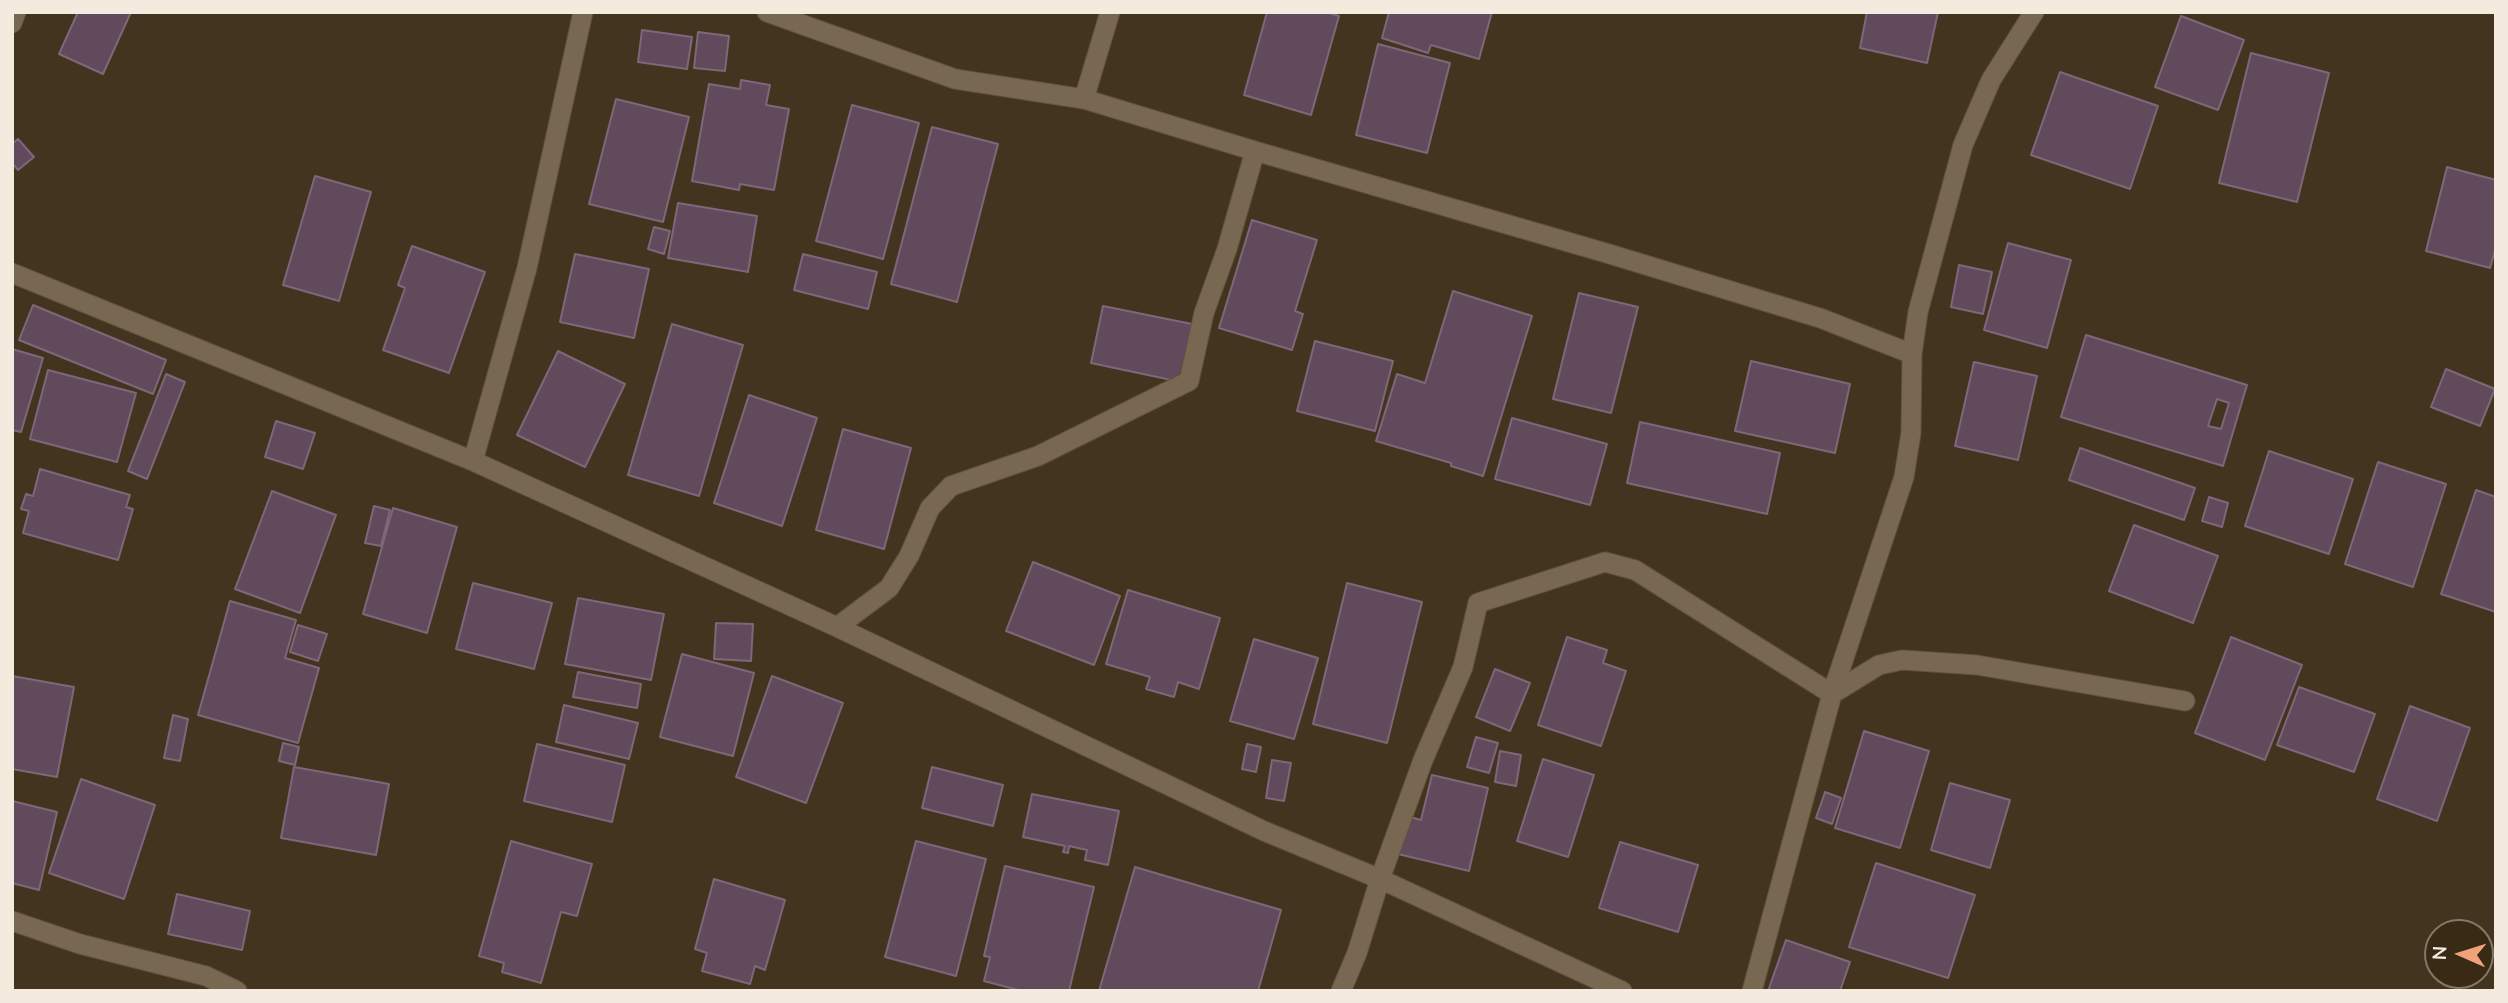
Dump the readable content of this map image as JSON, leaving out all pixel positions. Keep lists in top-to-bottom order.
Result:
{
  "north": "left"
}
